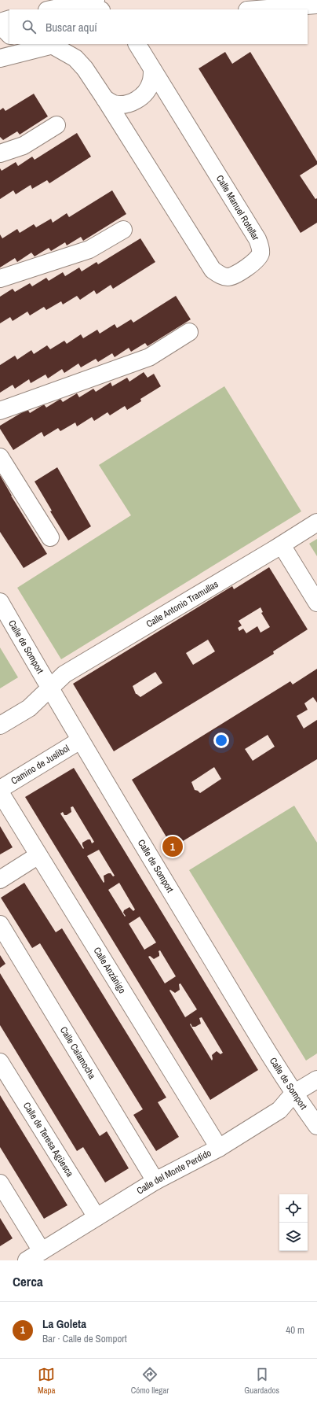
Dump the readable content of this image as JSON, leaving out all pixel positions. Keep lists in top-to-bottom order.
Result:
{
  "streets": {
    "street": [
      "Calle Manuel Rotellar",
      "Calle Antonio Tramullas",
      "Calle de Somport",
      "Camino de Juslibol",
      "Calle Anzánigo",
      "Calle Calamocha",
      "Calle de Teresa Agüesca",
      "Calle del Monte Perdido"
    ]
  },
  "crossings": [
    ["Calle Antonio Tramullas", "Calle de Somport"],
    ["Calle de Somport", "Camino de Juslibol"],
    ["Calle de Somport", "Calle del Monte Perdido"],
    ["Calle Anzánigo", "Calle del Monte Perdido"],
    ["Calle Calamocha", "Calle del Monte Perdido"],
    ["Calle de Teresa Agüesca", "Calle del Monte Perdido"]
  ],
  "page": {
    "search": "Buscar aquí",
    "pins": "1",
    "heading": "Cerca",
    "list": [
      {
        "mark": "1",
        "name": "La Goleta",
        "note": "Bar · Calle de Somport",
        "value": "40 m"
      }
    ],
    "nav": ["Mapa", "Cómo llegar", "Guardados"]
  }
}
